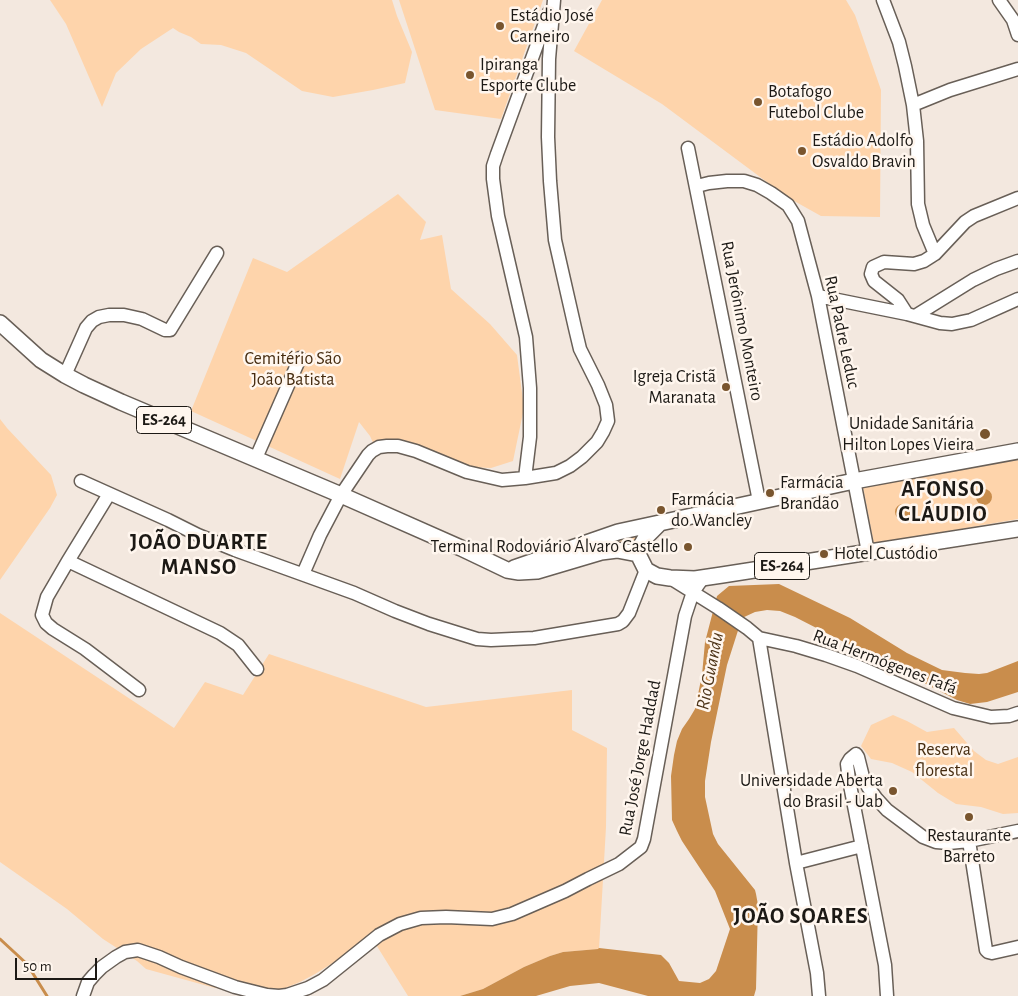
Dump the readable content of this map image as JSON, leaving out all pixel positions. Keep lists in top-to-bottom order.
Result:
{
  "streets": {
    "main road": ["ES-264"],
    "street": [
      "Rua Jerônimo Monteiro",
      "Rua Padre Leduc",
      "Rua Hermógenes Fafá",
      "Rua José Jorge Haddad"
    ]
  },
  "crossings": [
    ["Rua Jerônimo Monteiro", "Rua Padre Leduc"],
    ["Rua Padre Leduc", "ES-264"],
    ["ES-264", "Rua Hermógenes Fafá"],
    ["ES-264", "Rua José Jorge Haddad"],
    ["Rua Hermógenes Fafá", "Rua José Jorge Haddad"]
  ],
  "districts": ["AFONSO CLÁUDIO", "JOÃO DUARTE MANSO", "JOÃO SOARES"],
  "water": ["Rio Guandu"],
  "parks": ["Cemitério São João Batista", "Reserva florestal"],
  "places": [
    "Estádio José Carneiro",
    "Ipiranga Esporte Clube",
    "Botafogo Futebol Clube",
    "Estádio Adolfo Osvaldo Bravin",
    "Igreja Cristã Maranata",
    "Unidade Sanitária Hilton Lopes Vieira",
    "Farmácia Brandão",
    "Farmácia do Wancley",
    "Terminal Rodoviário Álvaro Castello",
    "Hotel Custódio",
    "Universidade Aberta do Brasil - Uab",
    "Restaurante Barreto"
  ],
  "scale_bar": "50 m"
}
